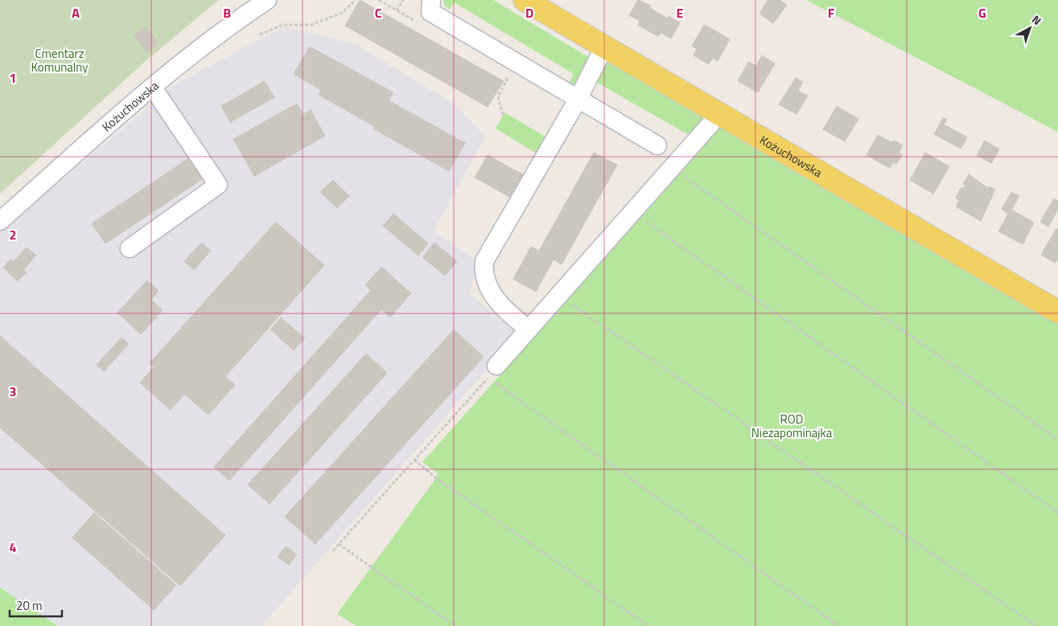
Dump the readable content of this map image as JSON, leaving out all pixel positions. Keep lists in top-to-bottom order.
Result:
{
  "streets": {
    "main road": ["Kożuchowska"]
  },
  "parks": ["Cmentarz Komunalny", "ROD Niezapominajka"],
  "scale_bar": "20 m",
  "north": "top right",
  "grid": {
    "columns": [
      "A",
      "B",
      "C",
      "D",
      "E",
      "F",
      "G"
    ],
    "rows": [
      "1",
      "2",
      "3",
      "4"
    ]
  }
}
